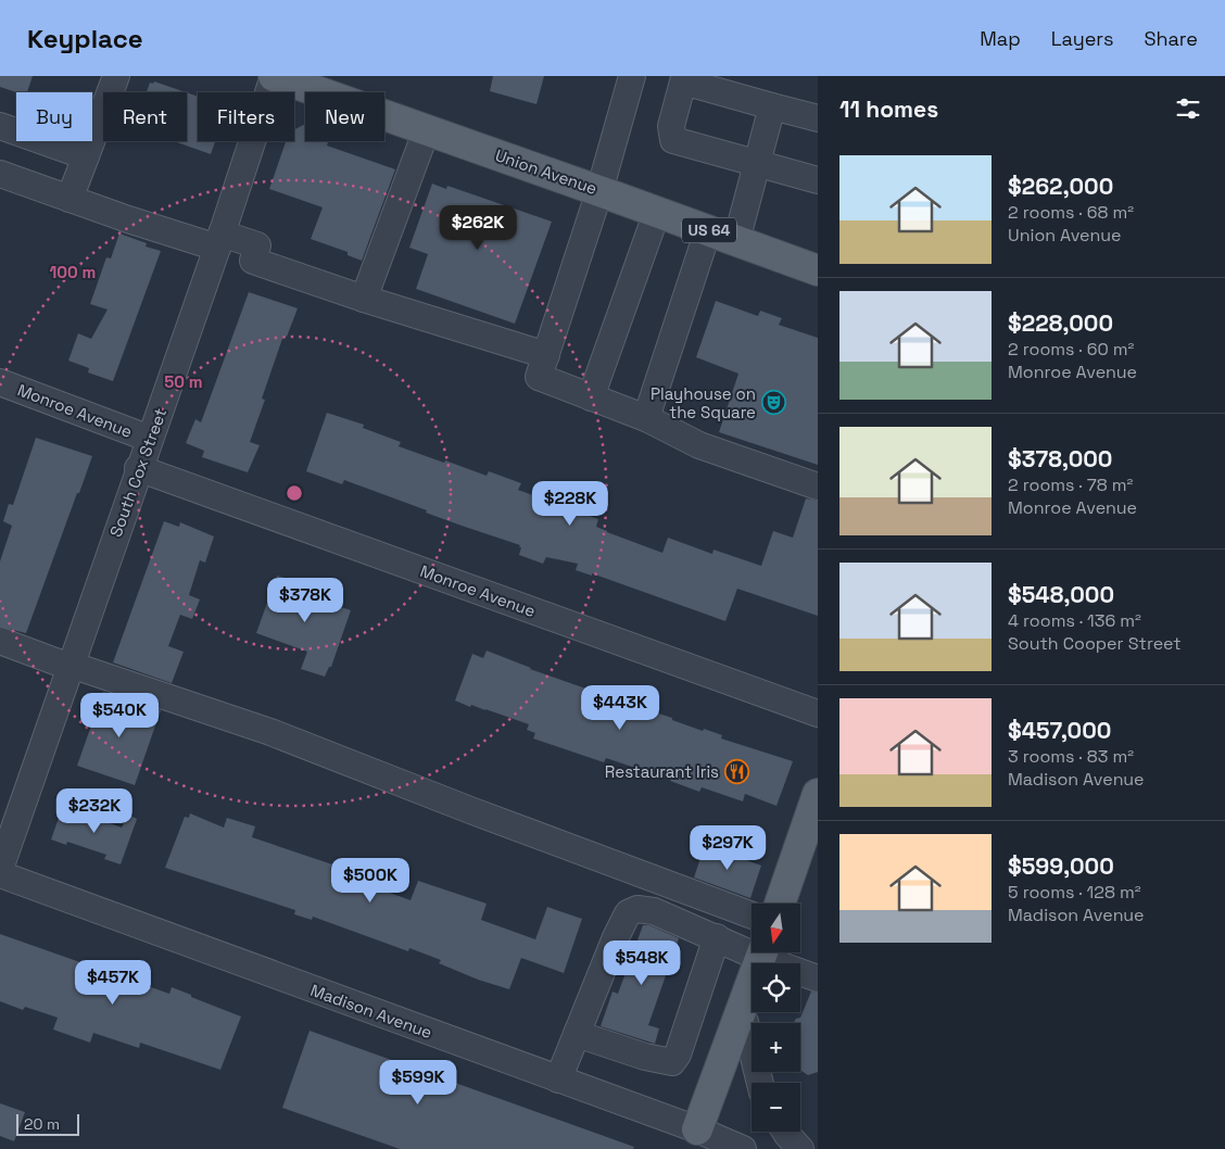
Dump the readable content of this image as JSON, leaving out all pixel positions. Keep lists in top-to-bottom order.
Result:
{
  "streets": {
    "main road": ["Union Avenue", "US 64"],
    "street": ["Monroe Avenue", "South Cox Street", "Madison Avenue"]
  },
  "crossings": [
    ["Union Avenue", "South Cox Street"],
    ["Monroe Avenue", "South Cox Street"]
  ],
  "places": {
    "theatre": ["Playhouse on the Square"],
    "restaurant": ["Restaurant Iris"]
  },
  "scale_bar": "20 m",
  "north": "bottom",
  "page": {
    "header": "Keyplace",
    "nav": ["Map", "Layers", "Share"],
    "heading": "11 homes",
    "chip": [
      "Buy",
      "Rent",
      "Filters",
      "New"
    ],
    "list": [
      {
        "name": "$262,000",
        "note": "2 rooms · 68 m² · Union Avenue"
      },
      {
        "name": "$228,000",
        "note": "2 rooms · 60 m² · Monroe Avenue"
      },
      {
        "name": "$378,000",
        "note": "2 rooms · 78 m² · Monroe Avenue"
      },
      {
        "name": "$548,000",
        "note": "4 rooms · 136 m² · South Cooper Street"
      },
      {
        "name": "$457,000",
        "note": "3 rooms · 83 m² · Madison Avenue"
      },
      {
        "name": "$599,000",
        "note": "5 rooms · 128 m² · Madison Avenue"
      }
    ],
    "price": [
      "$262K",
      "$228K",
      "$378K",
      "$443K",
      "$540K",
      "$232K",
      "$297K",
      "$500K",
      "$548K",
      "$457K",
      "$599K"
    ],
    "map_buttons": ["+", "−"],
    "scale": "20 m"
  },
  "rings": ["100 m", "50 m"]
}
